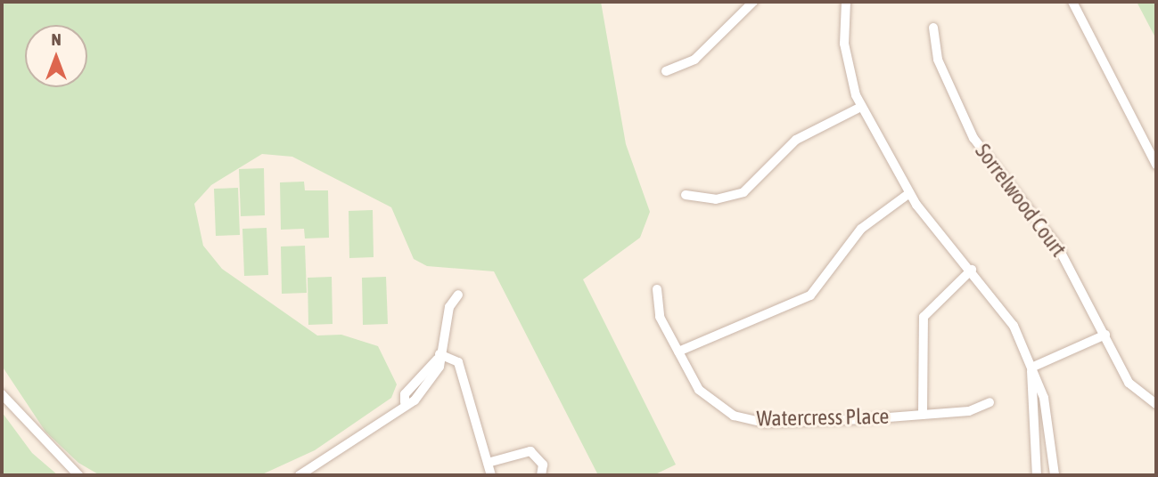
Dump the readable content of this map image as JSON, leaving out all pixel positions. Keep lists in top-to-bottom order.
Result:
{
  "streets": {
    "street": ["Sorrelwood Court", "Watercress Place"]
  },
  "north": "top"
}
